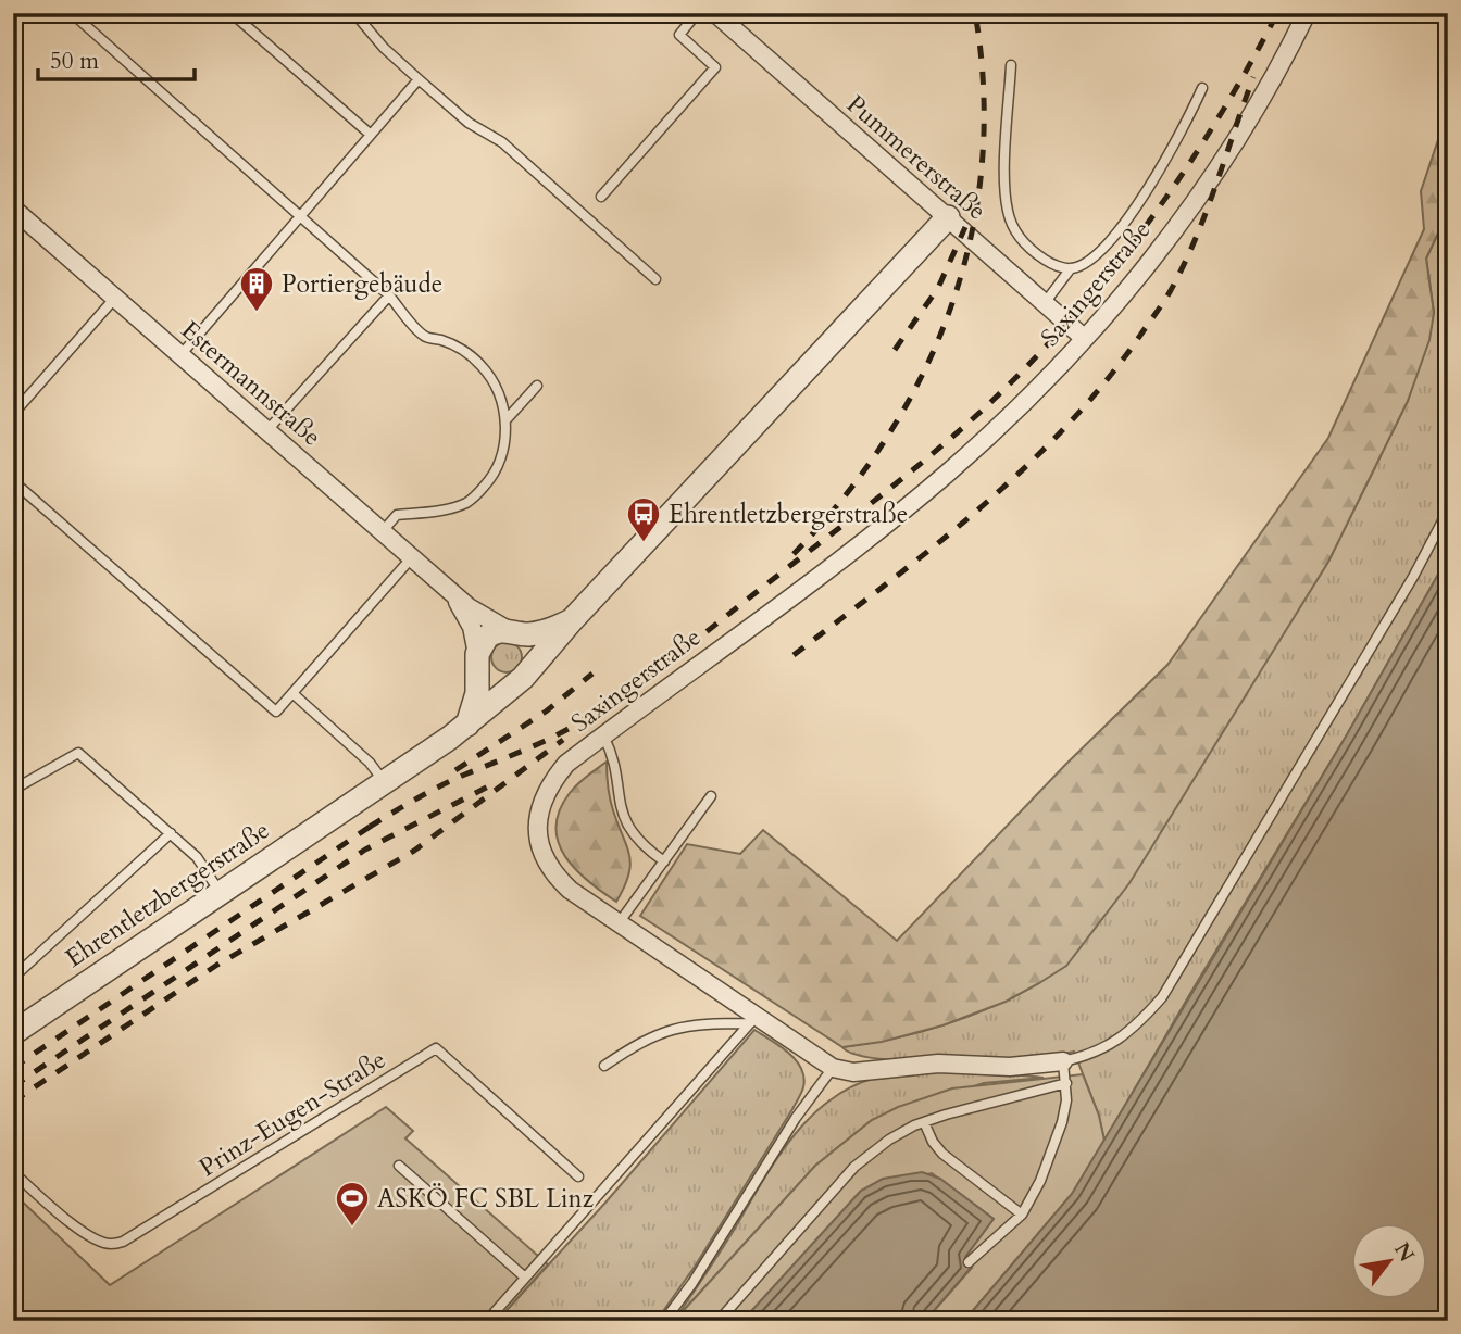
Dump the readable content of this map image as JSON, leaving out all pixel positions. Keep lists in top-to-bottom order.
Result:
{
  "streets": {
    "street": [
      "Pummererstraße",
      "Saxingerstraße",
      "Estermannstraße",
      "Ehrentletzbergerstraße"
    ],
    "lane": ["Prinz-Eugen-Straße"]
  },
  "crossings": [
    ["Pummererstraße", "Saxingerstraße"],
    ["Pummererstraße", "Ehrentletzbergerstraße"],
    ["Estermannstraße", "Ehrentletzbergerstraße"]
  ],
  "places": {
    "building": ["Portiergebäude"],
    "bus stop": ["Ehrentletzbergerstraße"],
    "sports": ["ASKÖ FC SBL Linz"]
  },
  "scale_bar": "50 m",
  "north": "top right"
}
